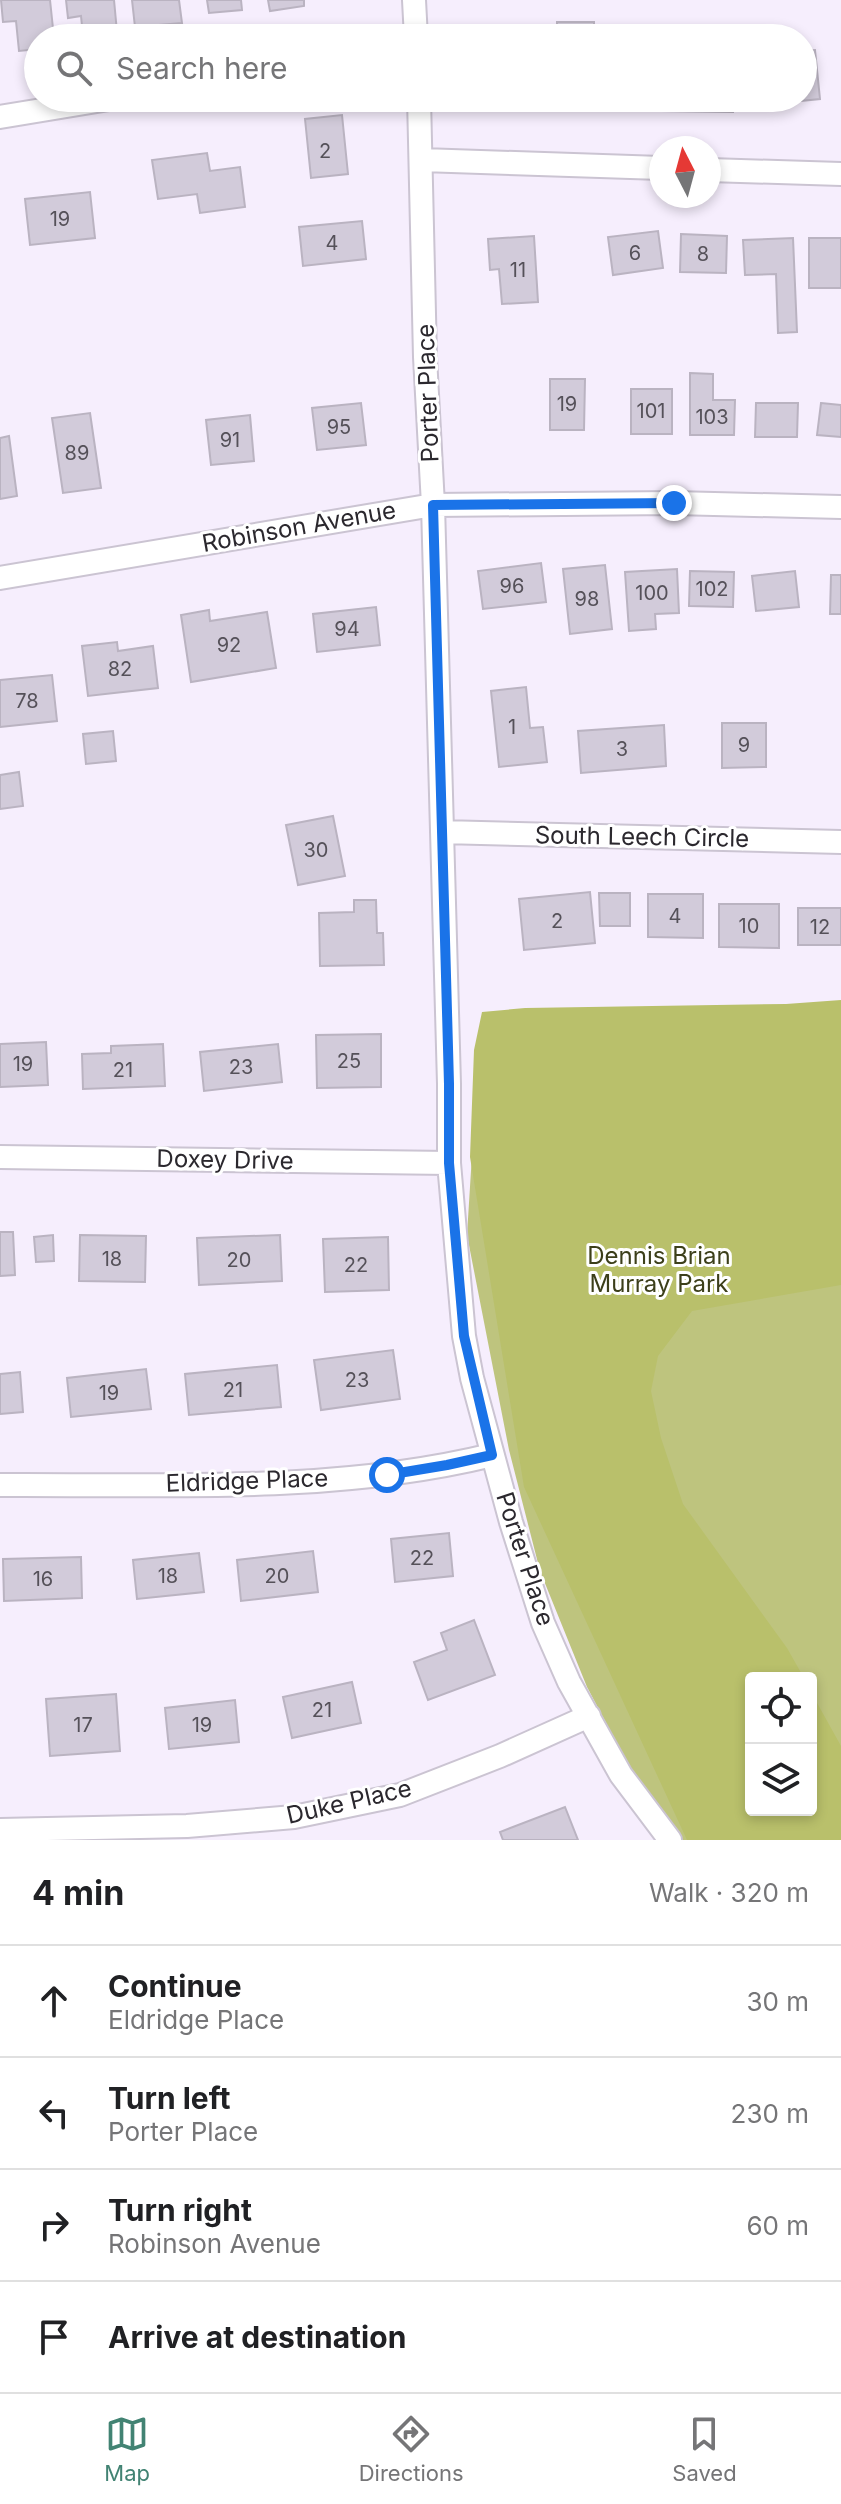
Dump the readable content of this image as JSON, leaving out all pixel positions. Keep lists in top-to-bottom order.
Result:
{
  "streets": {
    "street": [
      "Porter Place",
      "Robinson Avenue",
      "South Leech Circle",
      "Doxey Drive",
      "Eldridge Place",
      "Duke Place"
    ]
  },
  "crossings": [
    ["Porter Place", "Robinson Avenue"],
    ["Porter Place", "South Leech Circle"],
    ["Porter Place", "Doxey Drive"],
    ["Porter Place", "Eldridge Place"],
    ["Porter Place", "Duke Place"]
  ],
  "parks": ["Dennis Brian Murray Park"],
  "house_numbers": [
    "2",
    "19",
    "4",
    "6",
    "8",
    "11",
    "19",
    "101",
    "103",
    "95",
    "91",
    "89",
    "96",
    "102",
    "100",
    "98",
    "94",
    "92",
    "82",
    "78",
    "1",
    "9",
    "3",
    "30",
    "4",
    "2",
    "10",
    "12",
    "25",
    "19",
    "23",
    "21",
    "18",
    "20",
    "22",
    "23",
    "21",
    "19",
    "22",
    "18",
    "20",
    "16",
    "21",
    "17",
    "19"
  ],
  "north": "top",
  "page": {
    "search": "Search here",
    "heading": ["4 min", "Walk · 320 m"],
    "list": [
      ["Continue", "Eldridge Place", "30 m"],
      ["Turn left", "Porter Place", "230 m"],
      ["Turn right", "Robinson Avenue", "60 m"],
      "Arrive at destination"
    ],
    "nav": ["Map", "Directions", "Saved"]
  }
}
